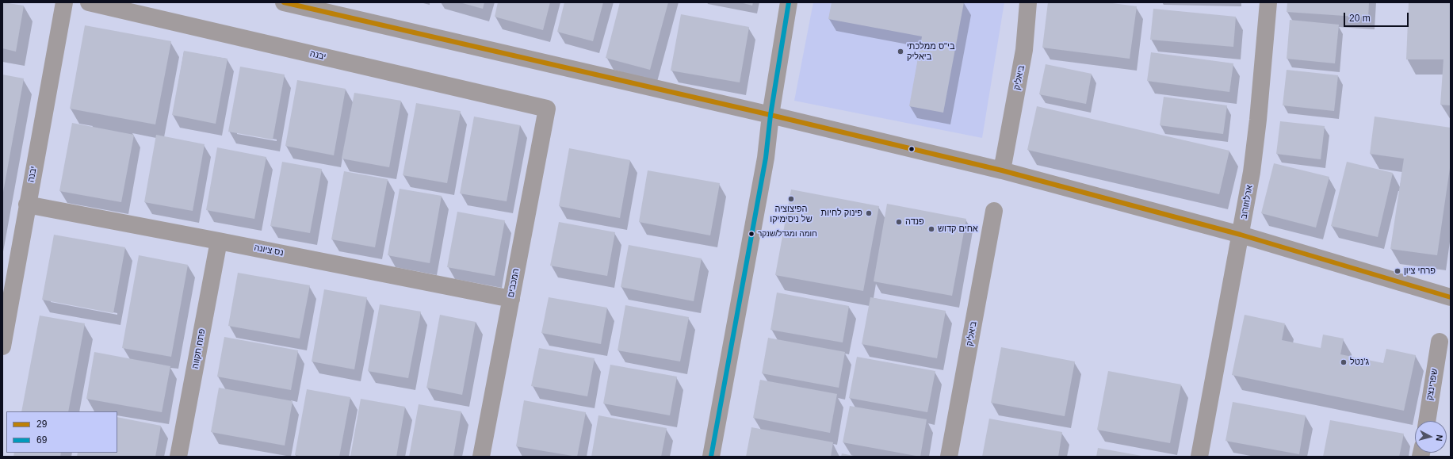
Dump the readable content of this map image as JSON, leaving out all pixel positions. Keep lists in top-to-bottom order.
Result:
{
  "streets": {
    "street": [
      "יבנה",
      "ביאליק",
      "ארלוזורוב",
      "נס ציונה",
      "המכבים",
      "פתח תקווה",
      "שפרינצק"
    ]
  },
  "crossings": [
    ["יבנה", "נס ציונה"],
    ["יבנה", "המכבים"],
    ["נס ציונה", "המכבים"],
    ["נס ציונה", "פתח תקווה"]
  ],
  "places": [
    "בי\"ס ממלכתי ביאליק",
    "הפיצוציה של ניסימיקו",
    "פינוק לחיות",
    "פנדה",
    "אחים קדוש",
    "חומה ומגדל/שנקר",
    "פרחי ציון",
    "ג'נטל"
  ],
  "lines": ["transit line 29", "transit line 69"],
  "legend": ["29", "69"],
  "scale_bar": "20 m",
  "north": "right"
}
